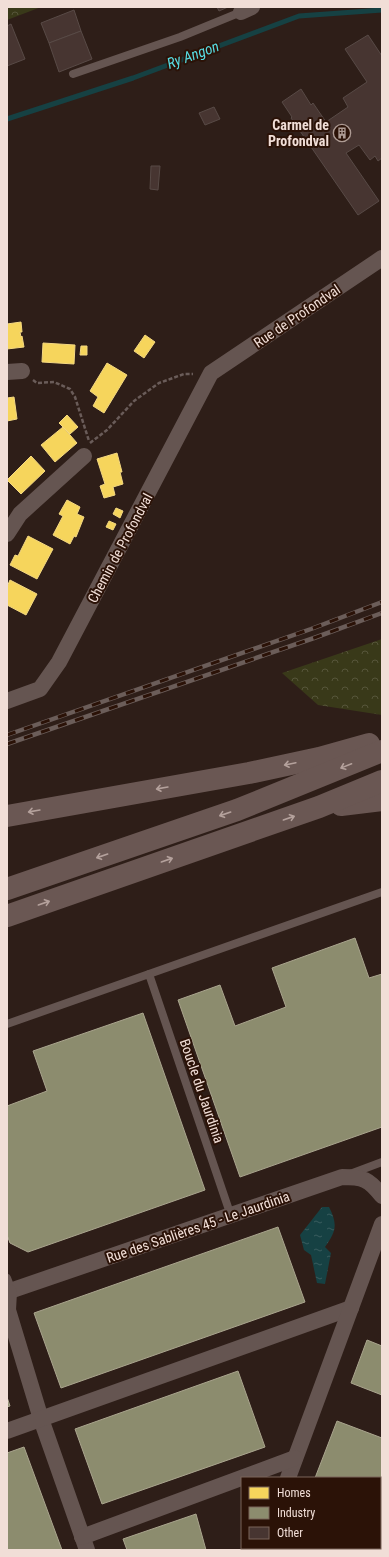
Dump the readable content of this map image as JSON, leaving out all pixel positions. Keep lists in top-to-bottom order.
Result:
{
  "streets": {
    "street": ["Rue de Profondval", "Chemin de Profondval", "Rue des Sablières 45 - Le Jaurdinia"],
    "lane": ["Boucle du Jaurdinia"]
  },
  "crossings": [
    ["Rue de Profondval", "Chemin de Profondval"],
    ["Boucle du Jaurdinia", "Rue des Sablières 45 - Le Jaurdinia"]
  ],
  "water": ["Ry Angon"],
  "places": {
    "building": ["Carmel de Profondval"]
  },
  "legend": ["Homes", "Industry", "Other"]
}
